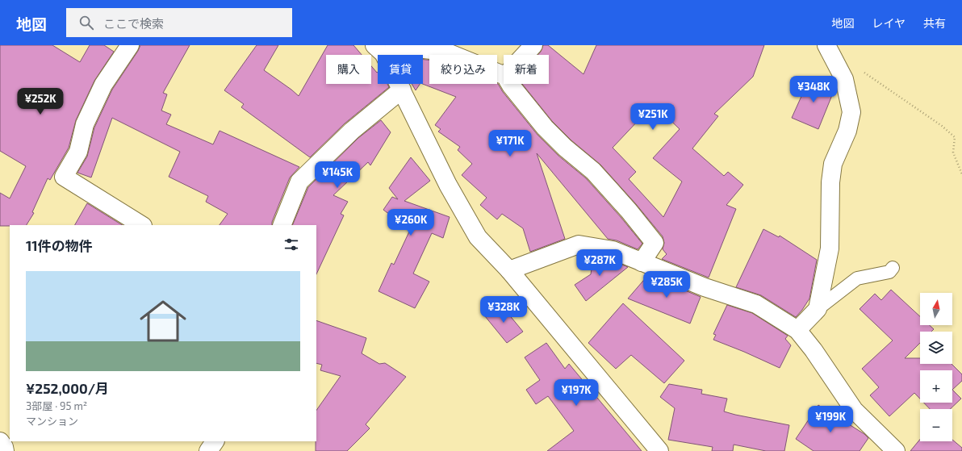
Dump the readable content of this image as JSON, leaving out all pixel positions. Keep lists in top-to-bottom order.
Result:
{
  "north": "top",
  "page": {
    "header": "地図",
    "search": "ここで検索",
    "nav": ["地図", "レイヤ", "共有"],
    "chip": [
      "購入",
      "賃貸",
      "絞り込み",
      "新着"
    ],
    "price": [
      "¥348K",
      "¥252K",
      "¥251K",
      "¥171K",
      "¥145K",
      "¥260K",
      "¥287K",
      "¥285K",
      "¥328K",
      "¥197K",
      "¥199K"
    ],
    "heading": "11件の物件",
    "list": [
      {
        "name": "¥252,000/月",
        "note": "3部屋 · 95 m² · マンション"
      }
    ],
    "map_buttons": ["+", "−"]
  }
}
